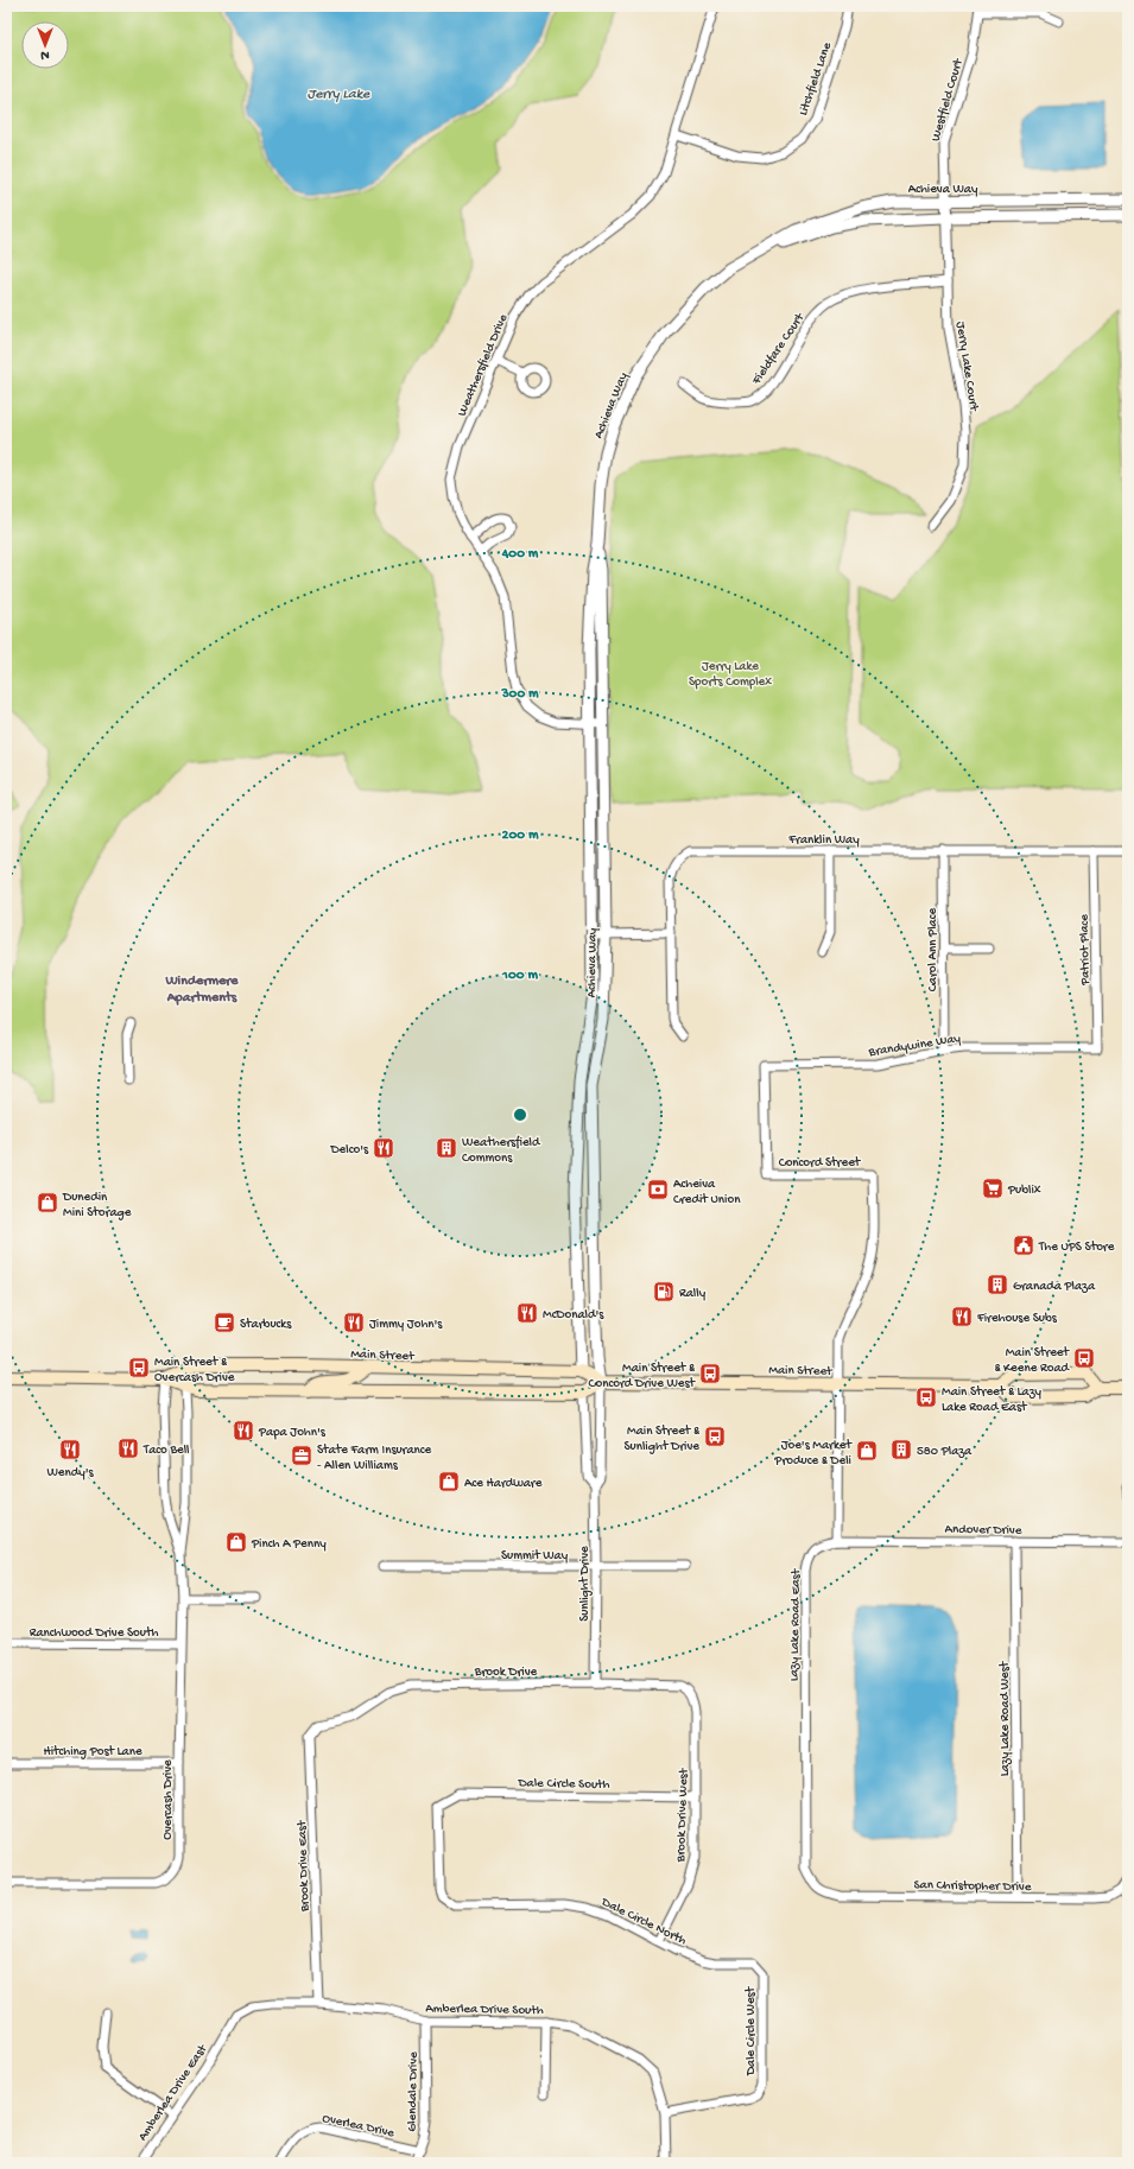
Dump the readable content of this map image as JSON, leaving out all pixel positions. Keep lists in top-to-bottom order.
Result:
{
  "streets": {
    "main road": ["Main Street"],
    "street": [
      "Litchfield Lane",
      "Westfield Court",
      "Achieva Way",
      "Fieldfare Court",
      "Weathersfield Drive",
      "Jerry Lake Court",
      "Franklin Way",
      "Carol Ann Place",
      "Patriot Place",
      "Brandywine Way",
      "Concord Street",
      "Andover Drive",
      "Summit Way",
      "Sunlight Drive",
      "Lazy Lake Road East",
      "Ranchwood Drive South",
      "Brook Drive",
      "Lazy Lake Road West",
      "Hitching Post Lane",
      "Dale Circle South",
      "Overcash Drive",
      "Brook Drive West",
      "Brook Drive East",
      "San Christopher Drive",
      "Dale Circle North",
      "Amberlea Drive South",
      "Dale Circle West",
      "Amberlea Drive East",
      "Glendale Drive",
      "Overlea Drive"
    ]
  },
  "crossings": [
    ["Litchfield Lane", "Weathersfield Drive"],
    ["Westfield Court", "Achieva Way"],
    ["Westfield Court", "Jerry Lake Court"],
    ["Achieva Way", "Weathersfield Drive"],
    ["Achieva Way", "Jerry Lake Court"],
    ["Achieva Way", "Main Street"],
    ["Achieva Way", "Sunlight Drive"],
    ["Fieldfare Court", "Jerry Lake Court"],
    ["Franklin Way", "Carol Ann Place"],
    ["Franklin Way", "Patriot Place"],
    ["Carol Ann Place", "Brandywine Way"],
    ["Patriot Place", "Brandywine Way"],
    ["Brandywine Way", "Concord Street"],
    ["Concord Street", "Main Street"],
    ["Main Street", "Sunlight Drive"],
    ["Main Street", "Overcash Drive"],
    ["Andover Drive", "Lazy Lake Road East"],
    ["Andover Drive", "Lazy Lake Road West"],
    ["Summit Way", "Sunlight Drive"],
    ["Sunlight Drive", "Brook Drive"],
    ["Lazy Lake Road East", "San Christopher Drive"],
    ["Ranchwood Drive South", "Overcash Drive"],
    ["Brook Drive", "Brook Drive West"],
    ["Brook Drive", "Brook Drive East"],
    ["Lazy Lake Road West", "San Christopher Drive"],
    ["Hitching Post Lane", "Overcash Drive"],
    ["Dale Circle South", "Brook Drive West"],
    ["Dale Circle South", "Dale Circle North"],
    ["Brook Drive West", "Dale Circle North"],
    ["Brook Drive East", "Amberlea Drive South"],
    ["Dale Circle North", "Dale Circle West"],
    ["Amberlea Drive South", "Dale Circle West"],
    ["Amberlea Drive South", "Amberlea Drive East"],
    ["Amberlea Drive South", "Glendale Drive"],
    ["Glendale Drive", "Overlea Drive"]
  ],
  "districts": ["Windermere Apartments"],
  "water": ["Jerry Lake"],
  "parks": ["Jerry Lake Sports Complex"],
  "places": {
    "restaurant": [
      "Delco's",
      "McDonald's",
      "Firehouse Subs",
      "Jimmy John's",
      "Papa John's",
      "Taco Bell",
      "Wendy's"
    ],
    "building": ["Weathersfield Commons", "Granada Plaza", "580 Plaza"],
    "supermarket": ["Publix"],
    "bank": ["Acheiva Credit Union"],
    "shop": [
      "Dunedin Mini Storage",
      "Joe's Market Produce & Deli",
      "Ace Hardware",
      "Pinch A Penny"
    ],
    "public building": ["The UPS Store"],
    "fuel station": ["Rally"],
    "cafe": ["Starbucks"],
    "bus stop": [
      "Main Street & Keene Road",
      "Main Street & Overcash Drive",
      "Main Street & Concord Drive West",
      "Main Street & Lazy Lake Road East",
      "Main Street & Sunlight Drive"
    ],
    "office": ["State Farm Insurance - Allen Williams"]
  },
  "north": "bottom",
  "rings": [
    "400 m",
    "300 m",
    "200 m",
    "100 m"
  ]
}
